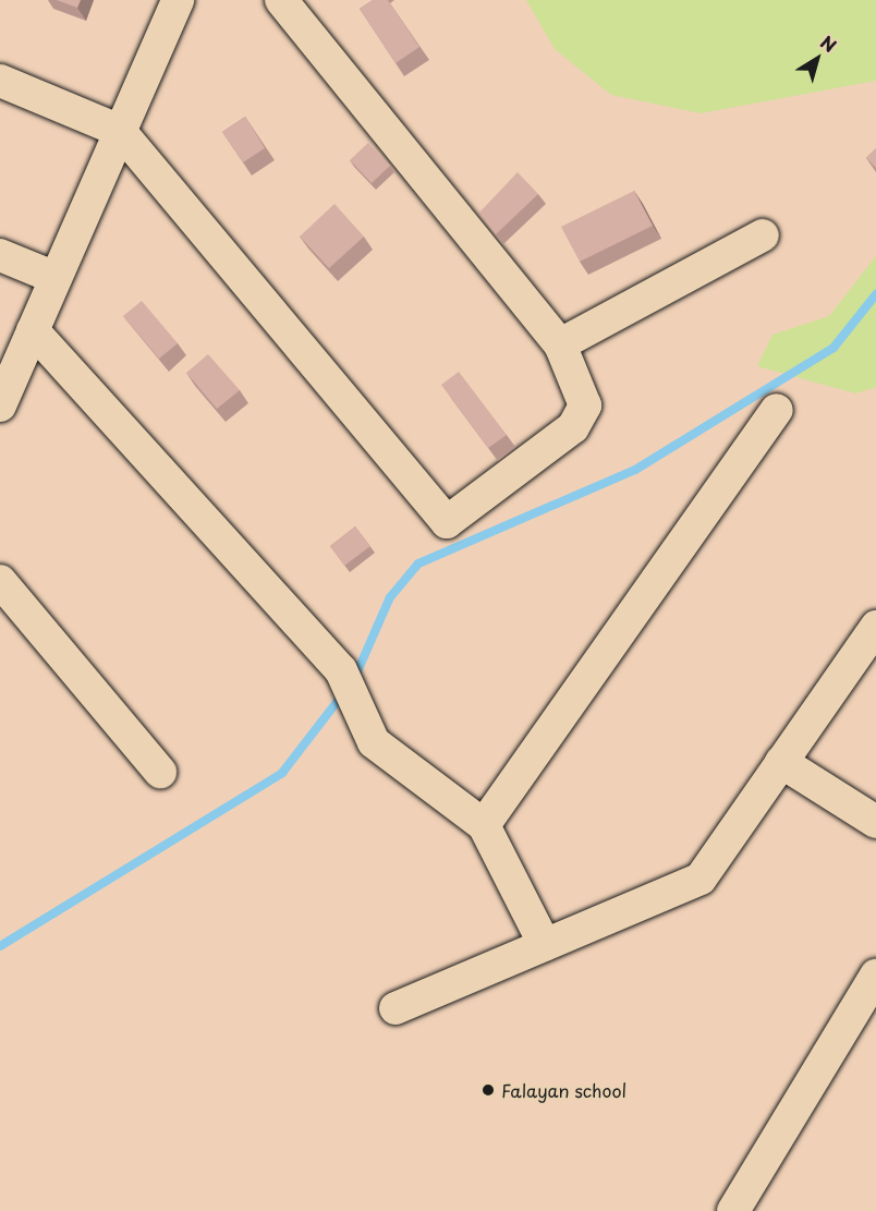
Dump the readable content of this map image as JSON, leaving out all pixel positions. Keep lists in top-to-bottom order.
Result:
{
  "places": ["Falayan school"],
  "north": "top right"
}
